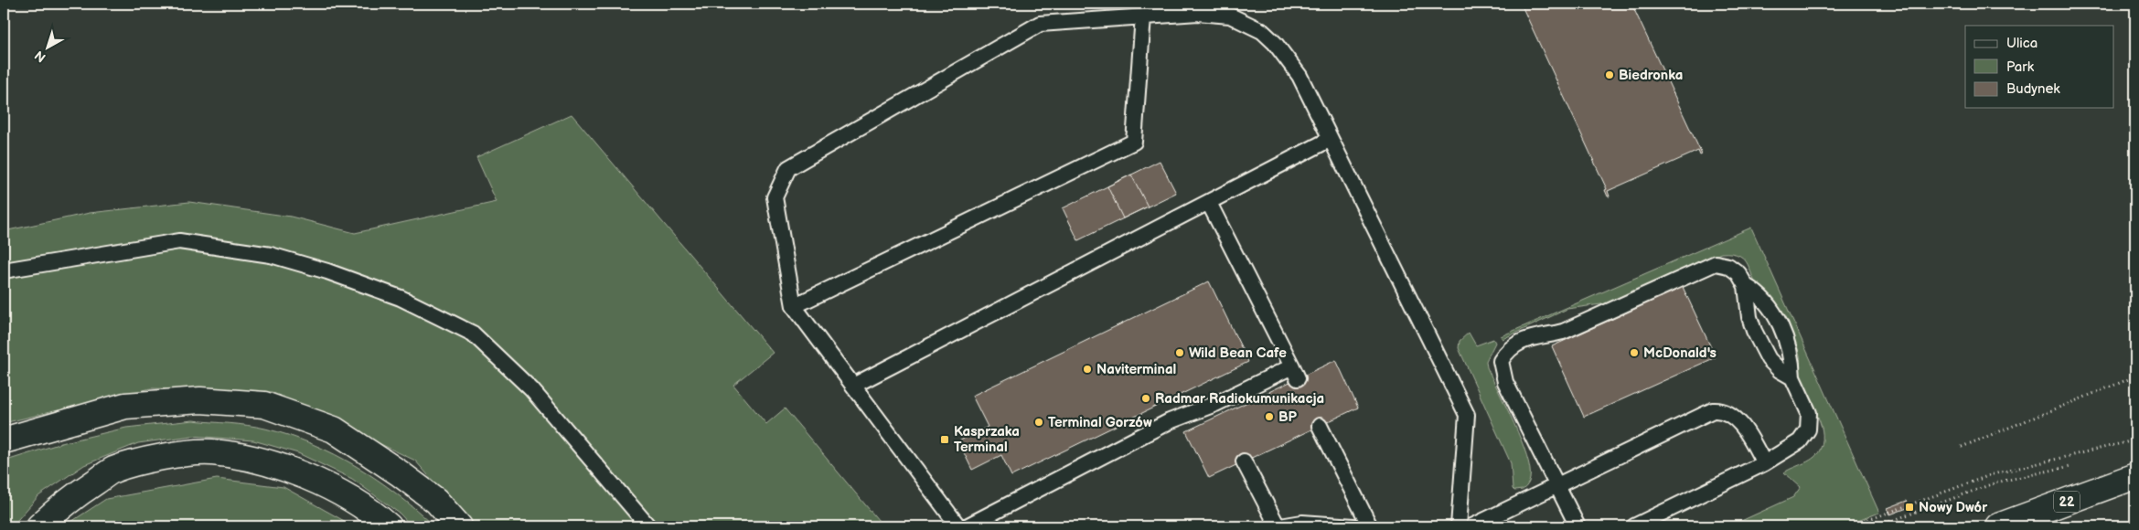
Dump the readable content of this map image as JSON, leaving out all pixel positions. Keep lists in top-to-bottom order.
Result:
{
  "streets": {
    "main road": ["22"]
  },
  "places": {
    "other": [
      "Biedronka",
      "Wild Bean Cafe",
      "McDonald's",
      "Naviterminal",
      "Radmar Radiokumunikacja",
      "BP",
      "Terminal Gorzów"
    ],
    "transit": ["Kasprzaka Terminal", "Nowy Dwór"]
  },
  "legend": ["Ulica", "Park", "Budynek"],
  "north": "bottom left"
}
